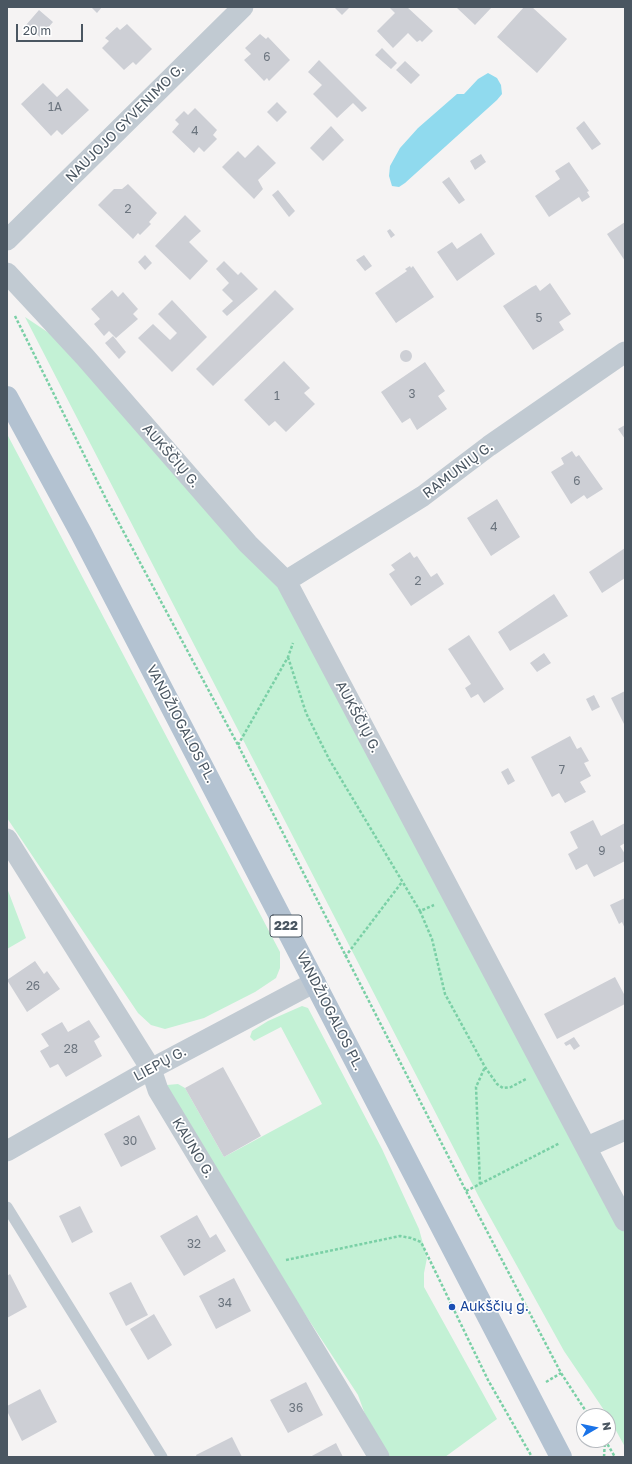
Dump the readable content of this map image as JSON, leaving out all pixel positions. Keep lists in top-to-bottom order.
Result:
{
  "streets": {
    "main road": ["VANDŽIOGALOS PL.", "222"],
    "street": [
      "NAUJOJO GYVENIMO G.",
      "AUKŠČIŲ G.",
      "RAMUNIŲ G.",
      "LIEPŲ G.",
      "KAUNO G."
    ]
  },
  "crossings": [
    ["AUKŠČIŲ G.", "RAMUNIŲ G."],
    ["VANDŽIOGALOS PL.", "LIEPŲ G."],
    ["LIEPŲ G.", "KAUNO G."]
  ],
  "places": ["Aukščių g."],
  "house_numbers": [
    "6",
    "1A",
    "4",
    "2",
    "5",
    "3",
    "1",
    "6",
    "4",
    "2",
    "7",
    "9",
    "26",
    "28",
    "30",
    "32",
    "34",
    "36"
  ],
  "scale_bar": "20 m",
  "north": "right"
}
